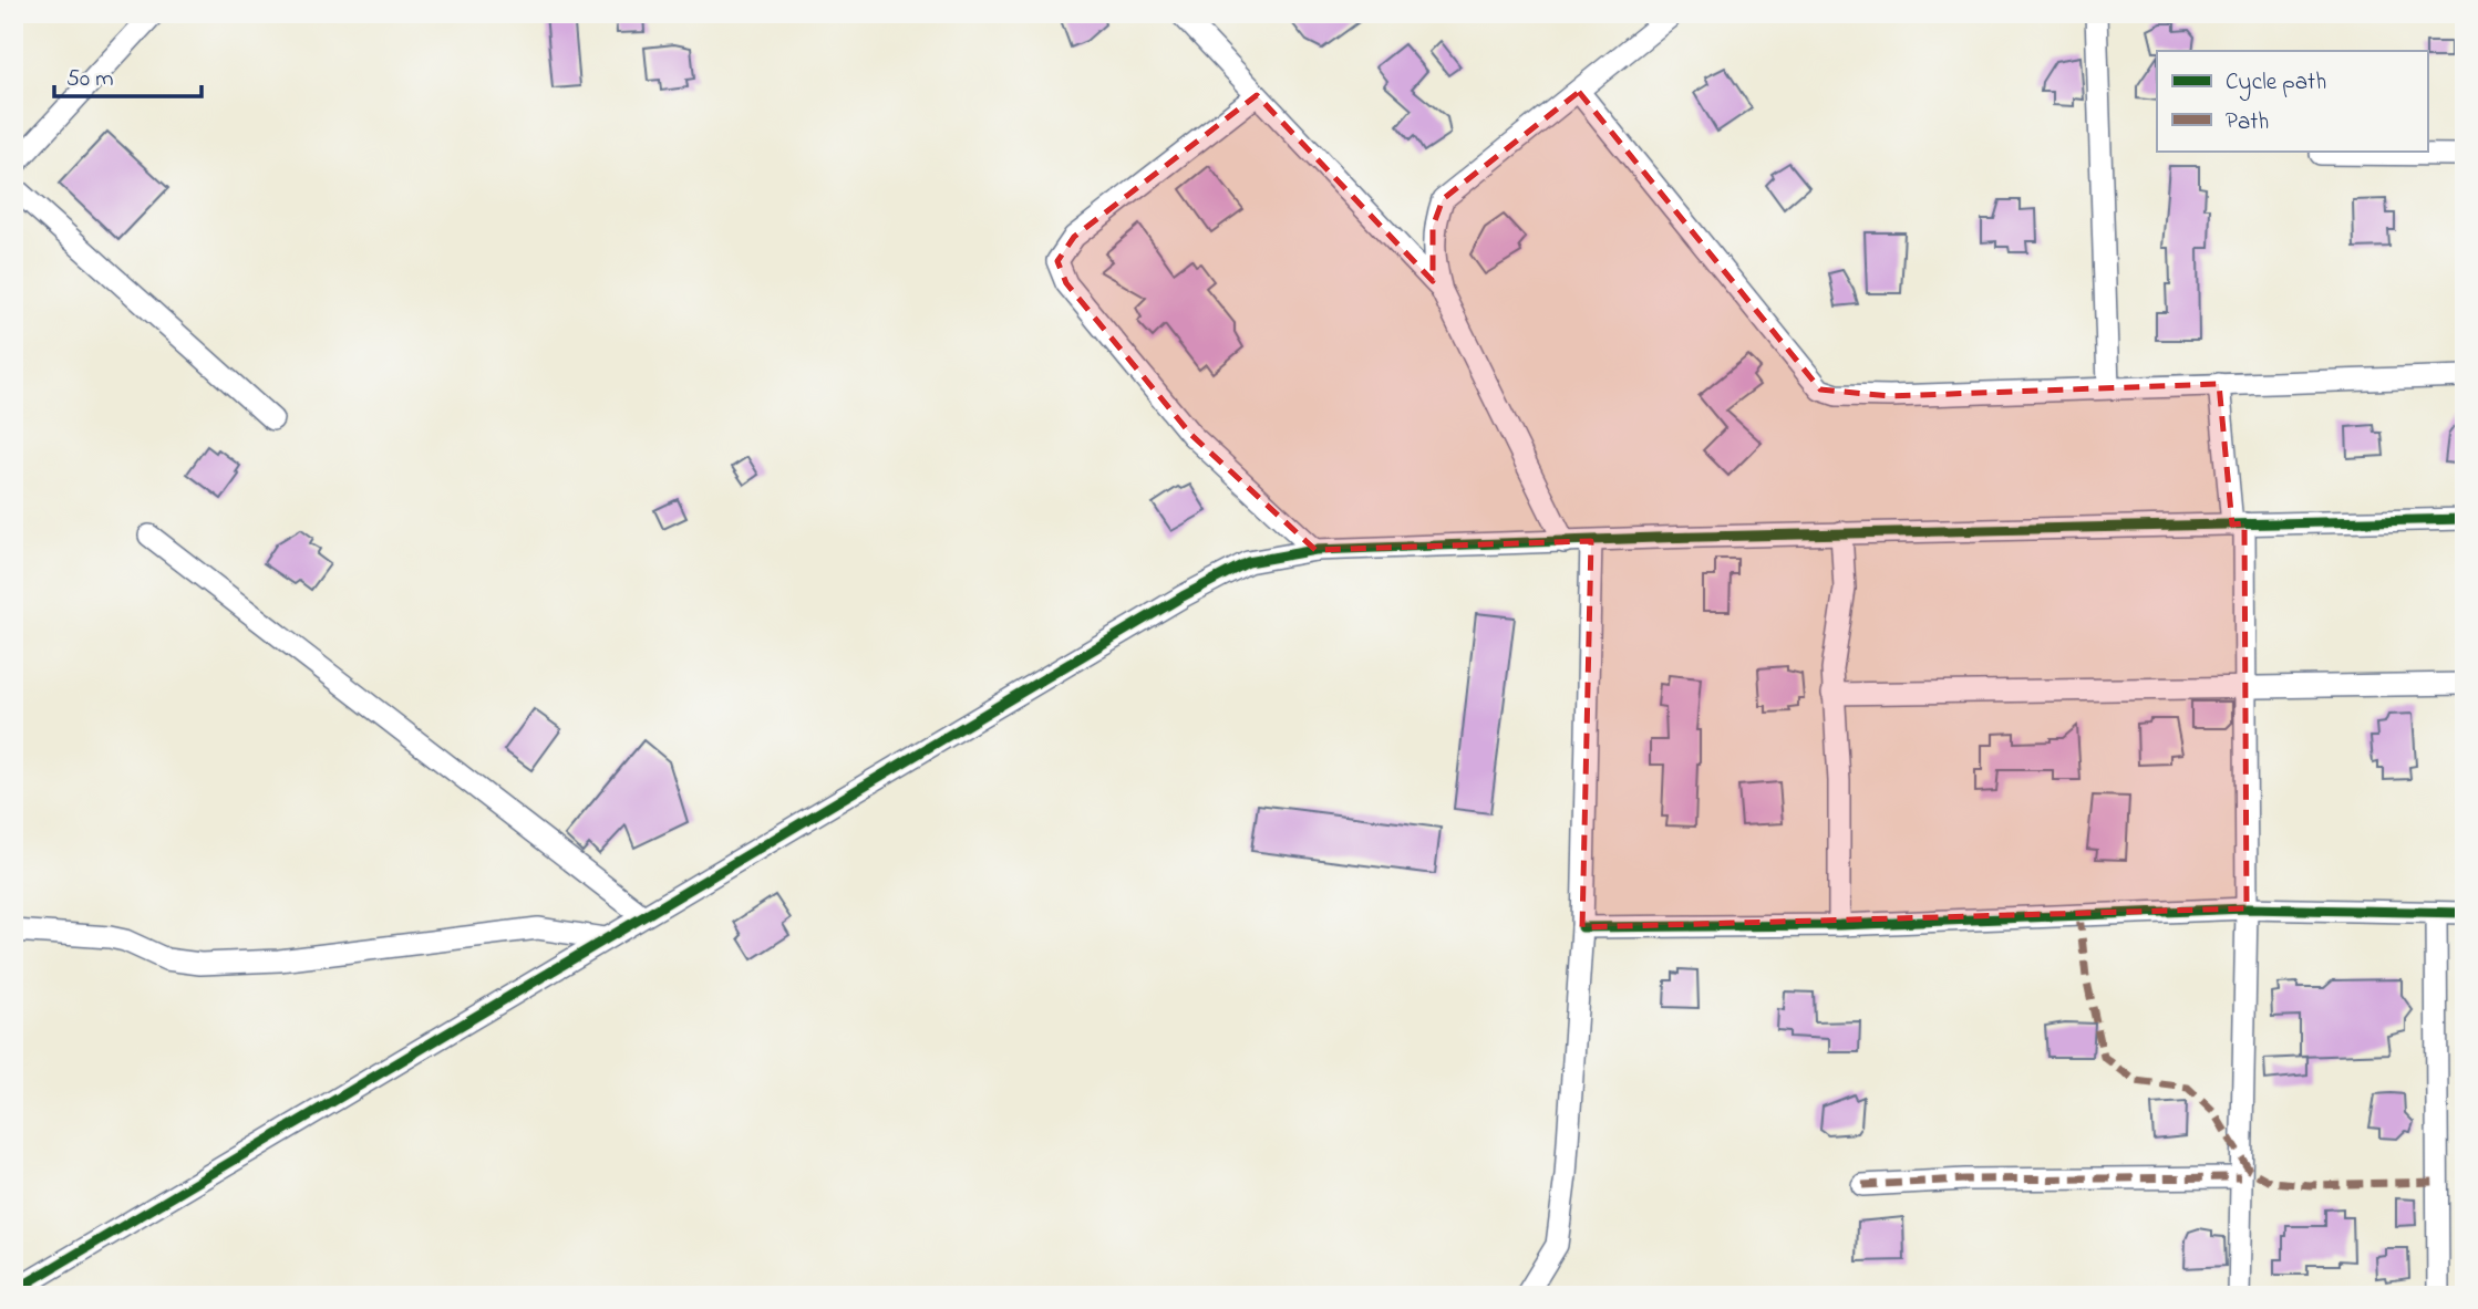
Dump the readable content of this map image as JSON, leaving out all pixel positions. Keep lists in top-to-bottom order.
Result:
{
  "legend": ["Cycle path", "Path"],
  "scale_bar": "50 m"
}
